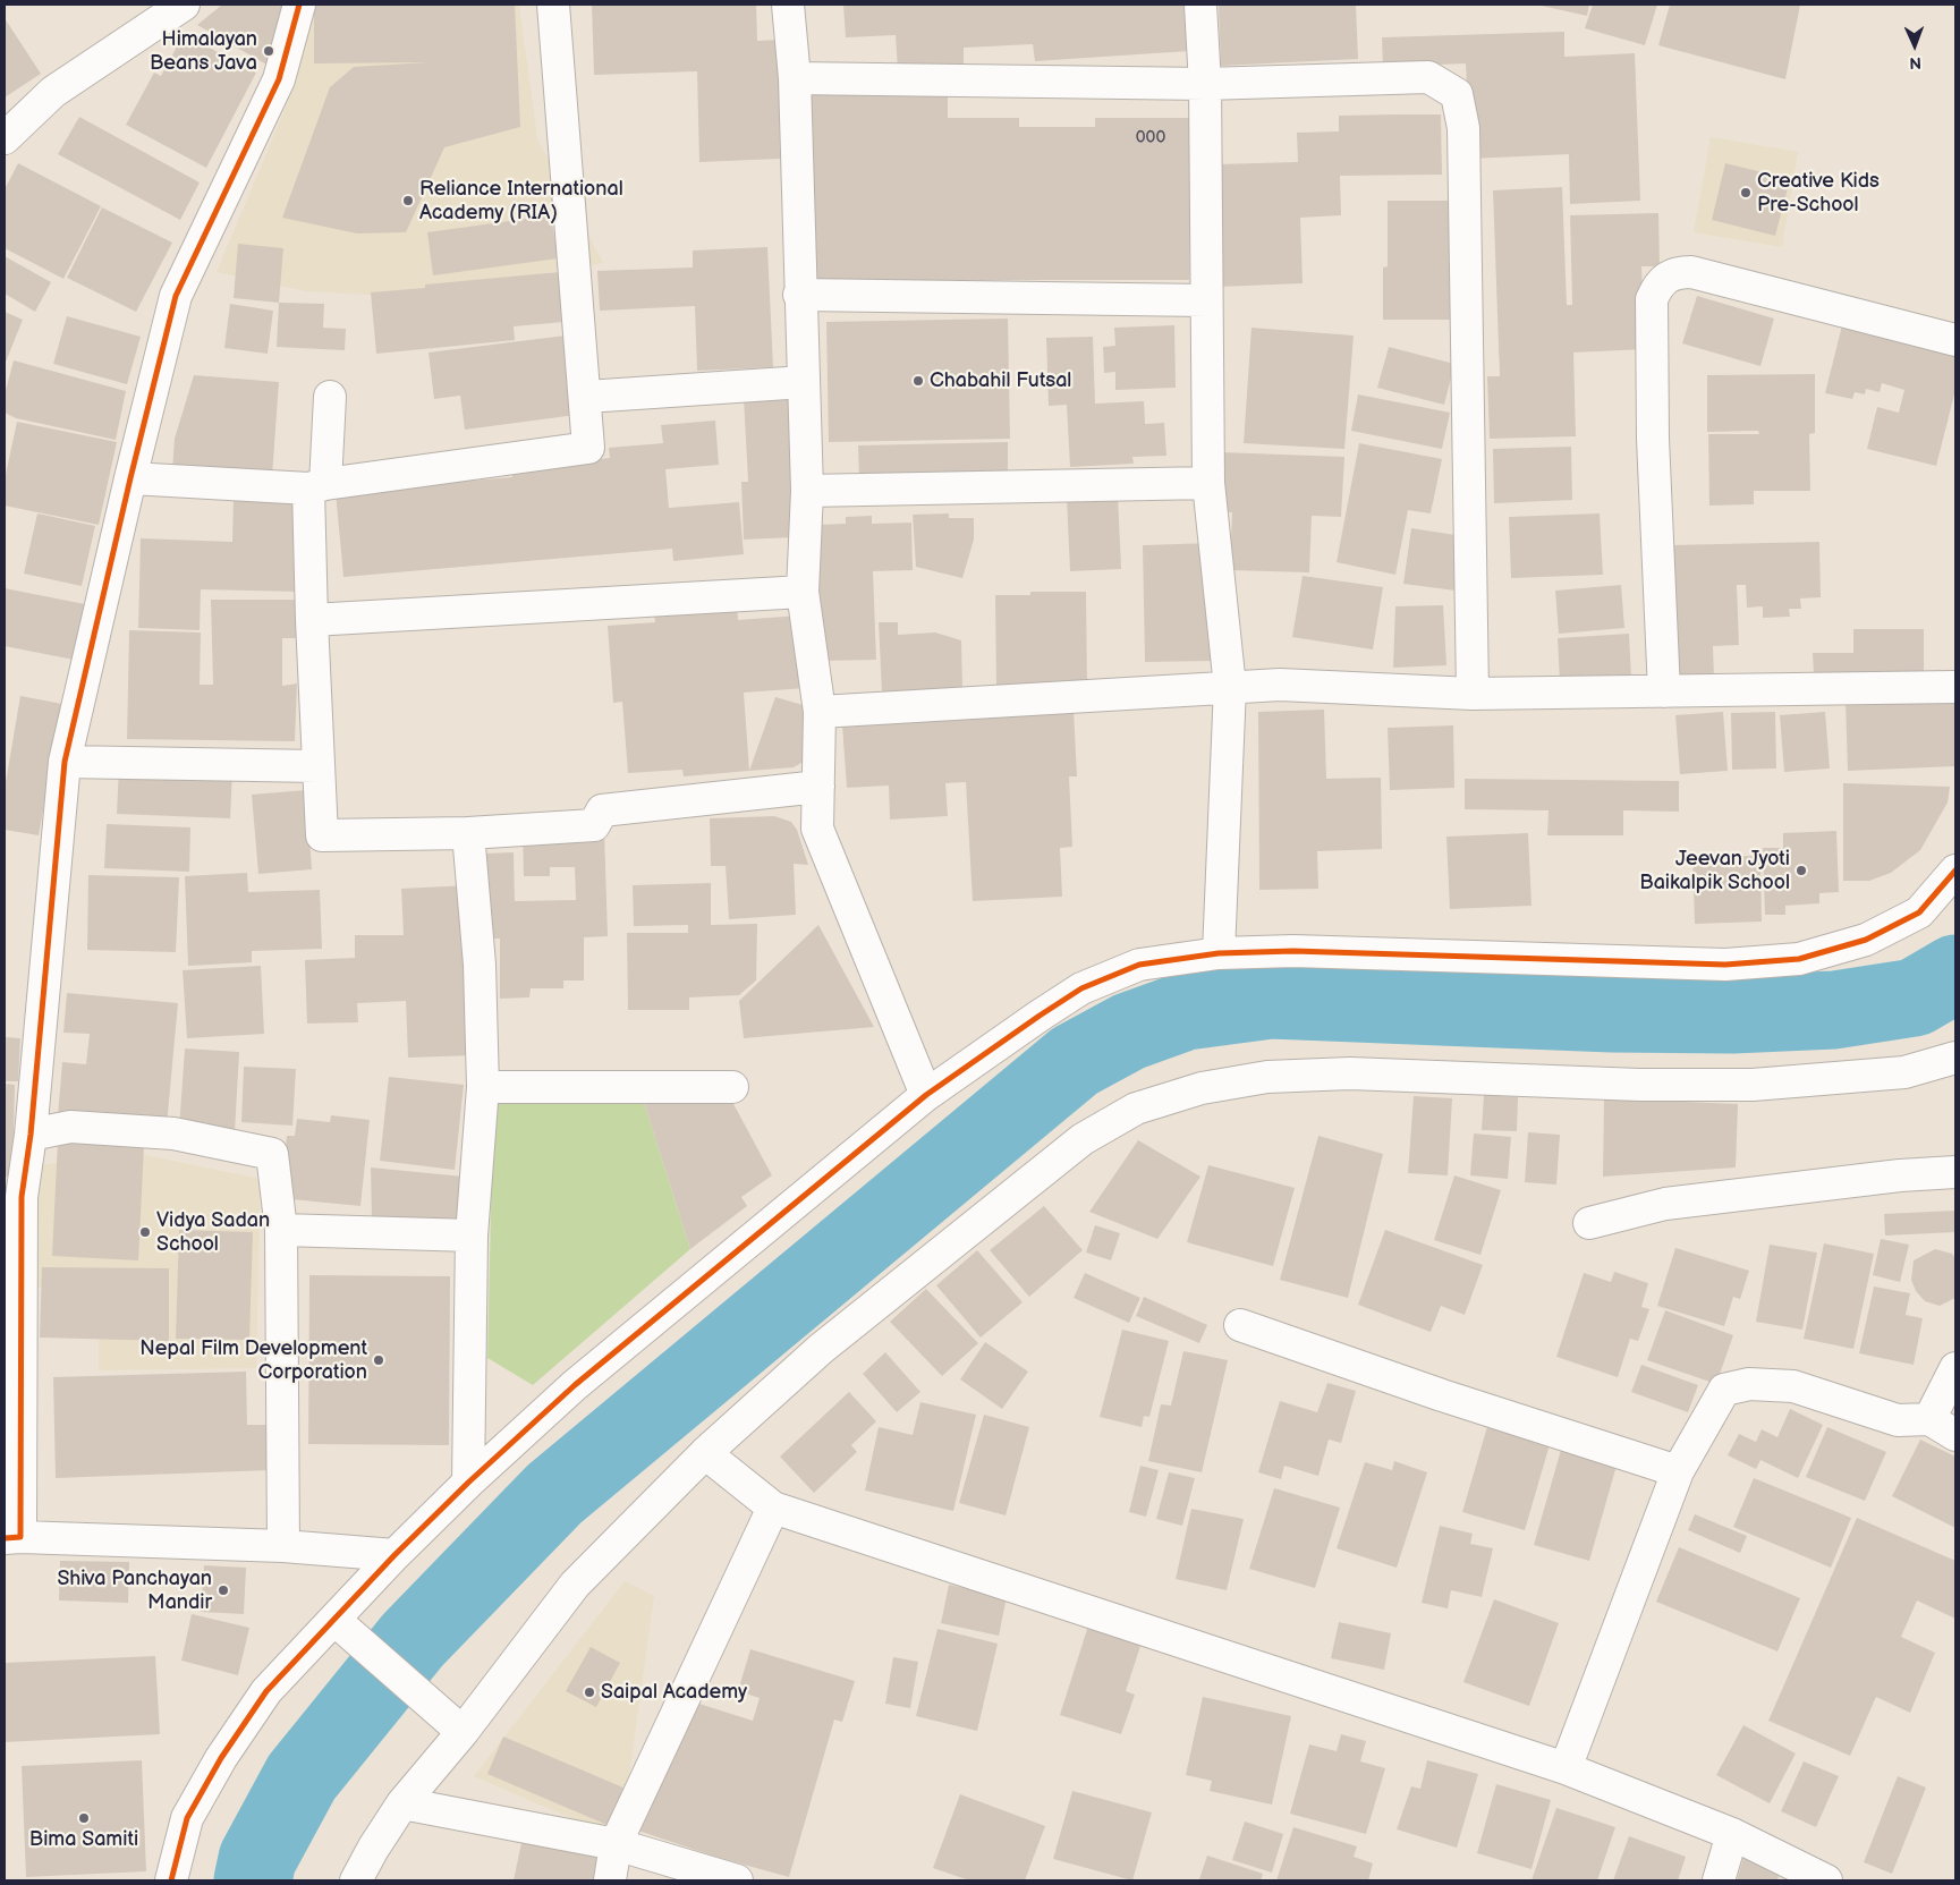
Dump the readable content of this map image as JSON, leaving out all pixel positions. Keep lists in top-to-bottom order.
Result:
{
  "places": [
    "Himalayan Beans Java",
    "Creative Kids Pre-School",
    "Reliance International Academy (RIA)",
    "Chabahil Futsal",
    "Jeevan Jyoti Baikalpik School",
    "Vidya Sadan School",
    "Nepal Film Development Corporation",
    "Shiva Panchayan Mandir",
    "Saipal Academy",
    "Bima Samiti"
  ],
  "house_numbers": ["000"],
  "north": "bottom"
}
